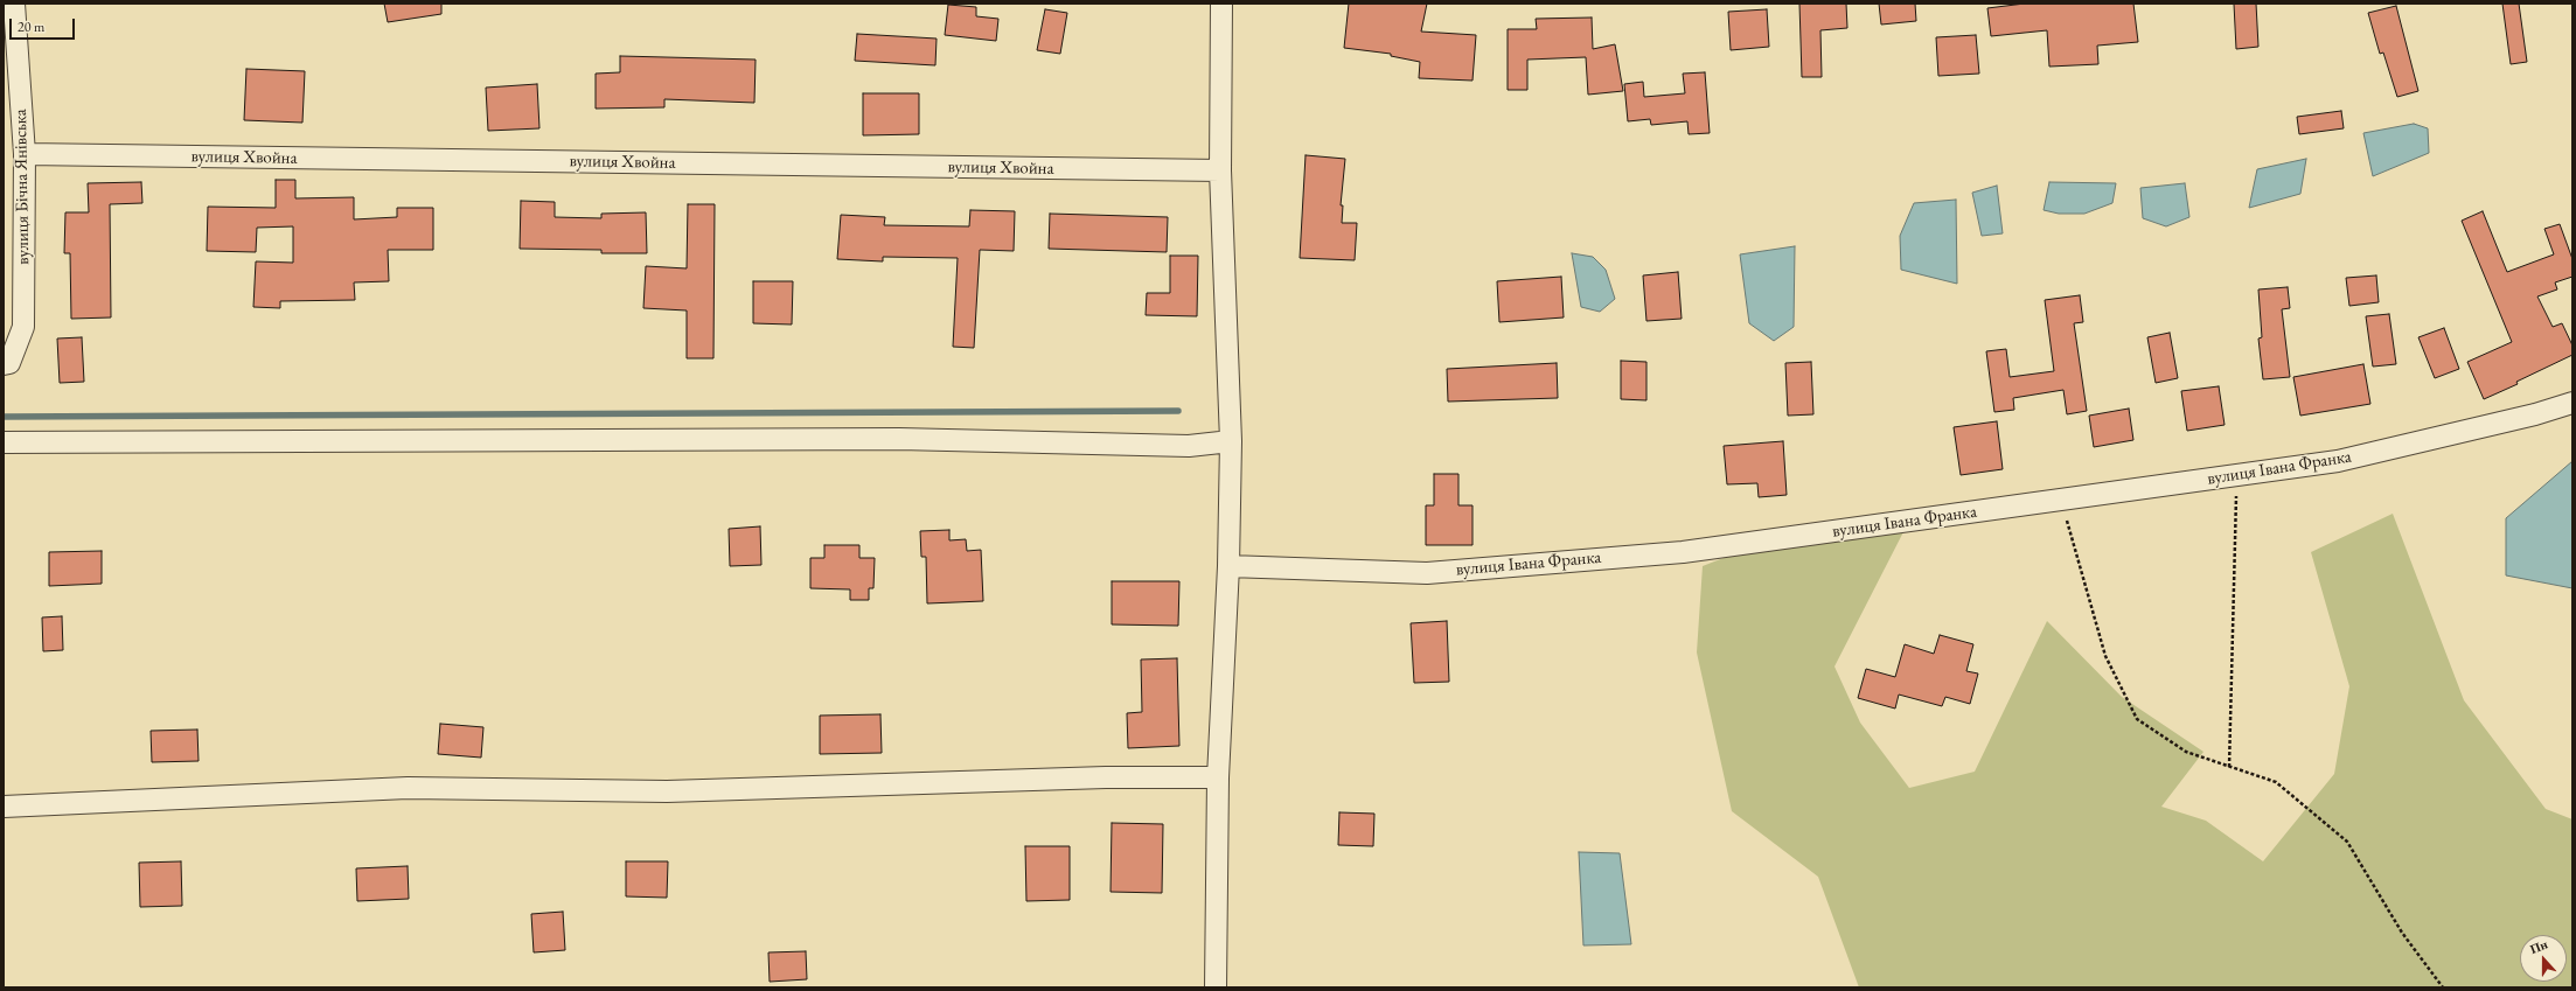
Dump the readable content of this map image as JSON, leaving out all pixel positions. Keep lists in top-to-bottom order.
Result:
{
  "streets": {
    "street": ["вулиця Хвойна", "вулиця Бічна Янівська", "вулиця Івана Франка"]
  },
  "crossings": [
    ["вулиця Хвойна", "вулиця Бічна Янівська"]
  ],
  "scale_bar": "20 m",
  "north": "top"
}
